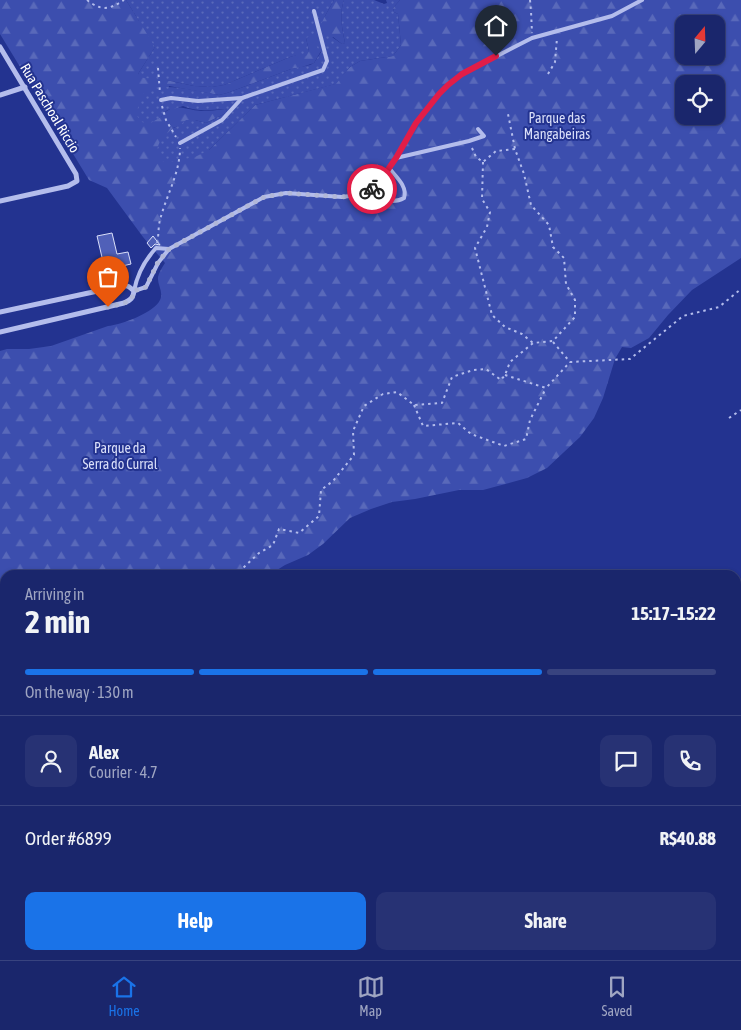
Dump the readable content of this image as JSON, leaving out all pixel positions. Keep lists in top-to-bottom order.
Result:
{
  "streets": {
    "street": ["Rua Paschoal Riccio"]
  },
  "parks": ["Parque das Mangabeiras", "Parque da Serra do Curral"],
  "north": "top",
  "page": {
    "heading": ["2 min", "Arriving in", "15:17–15:22"],
    "panel": [
      "Alex",
      "Courier · 4.7",
      "Order #6899",
      "R$40.88"
    ],
    "bar": "On the way · 130 m",
    "buttons": ["Help", "Share"],
    "tabs": ["Home", "Map", "Saved"]
  }
}
